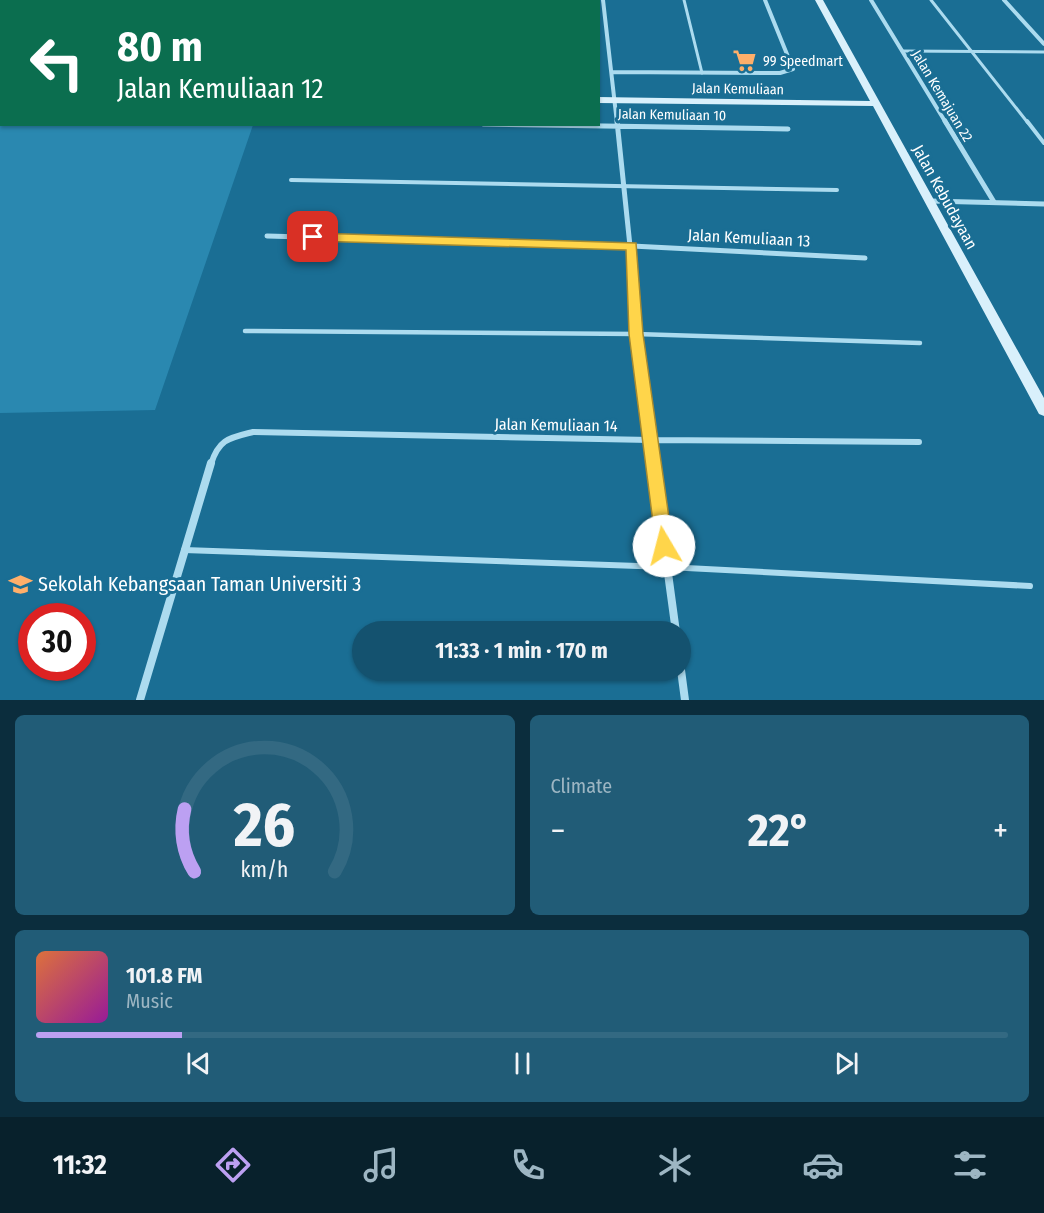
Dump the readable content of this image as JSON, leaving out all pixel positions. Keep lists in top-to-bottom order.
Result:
{
  "streets": {
    "street": [
      "Jalan Kemuliaan",
      "Jalan Kemajuan 22",
      "Jalan Kemuliaan 10",
      "Jalan Kebudayaan",
      "Jalan Kemuliaan 13",
      "Jalan Kemuliaan 14"
    ]
  },
  "crossings": [
    ["Jalan Kemuliaan", "Jalan Kebudayaan"]
  ],
  "places": {
    "supermarket": ["99 Speedmart"],
    "school or university": ["Sekolah Kebangsaan Taman Universiti 3"]
  },
  "page": {
    "turn": ["80 m", "Jalan Kemuliaan 12"],
    "limit": "30",
    "trip": "11:33 · 1 min · 170 m",
    "tile": "Climate",
    "heat": ["−", "22°", "+"],
    "song": ["101.8 FM", "Music"],
    "tabs": "11:32",
    "gauge": ["26", "km/h"]
  }
}
